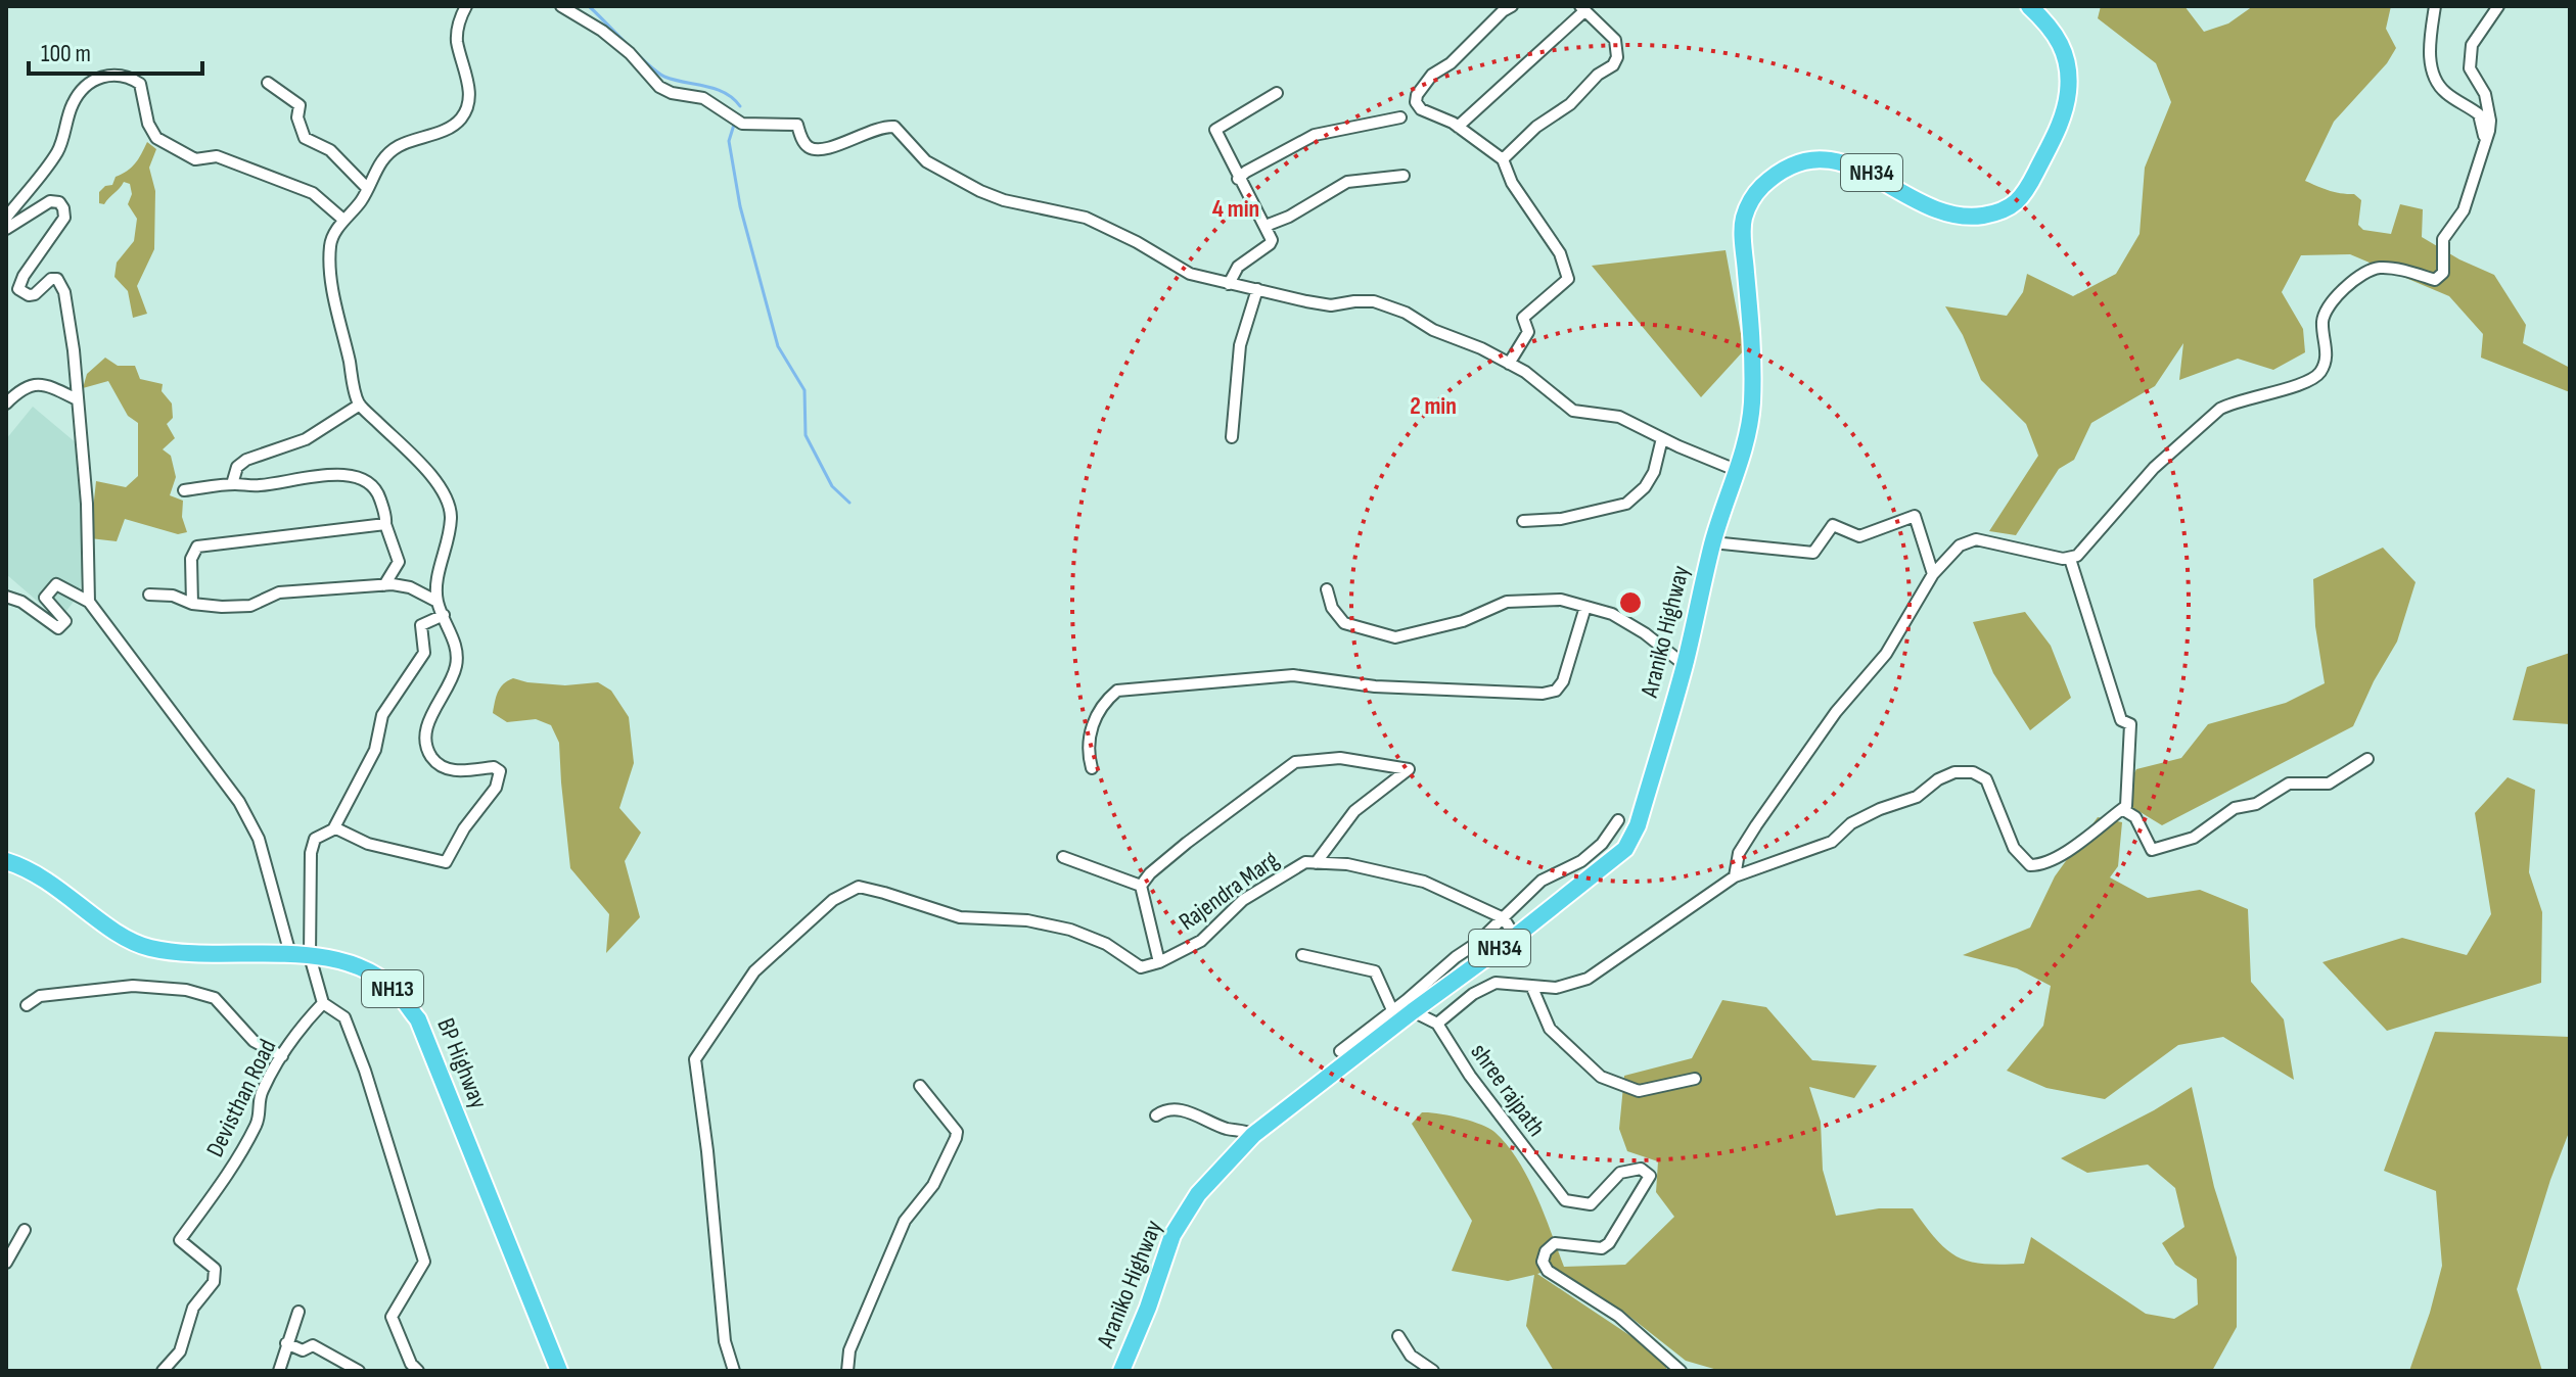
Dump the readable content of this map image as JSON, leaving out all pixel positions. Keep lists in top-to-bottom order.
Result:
{
  "streets": {
    "highway": [
      "NH34",
      "Araniko Highway",
      "NH13",
      "BP Highway"
    ],
    "street": ["Rajendra Marg", "shree rajpath", "Devisthan Road"]
  },
  "scale_bar": "100 m",
  "rings": ["4 min", "2 min"]
}
